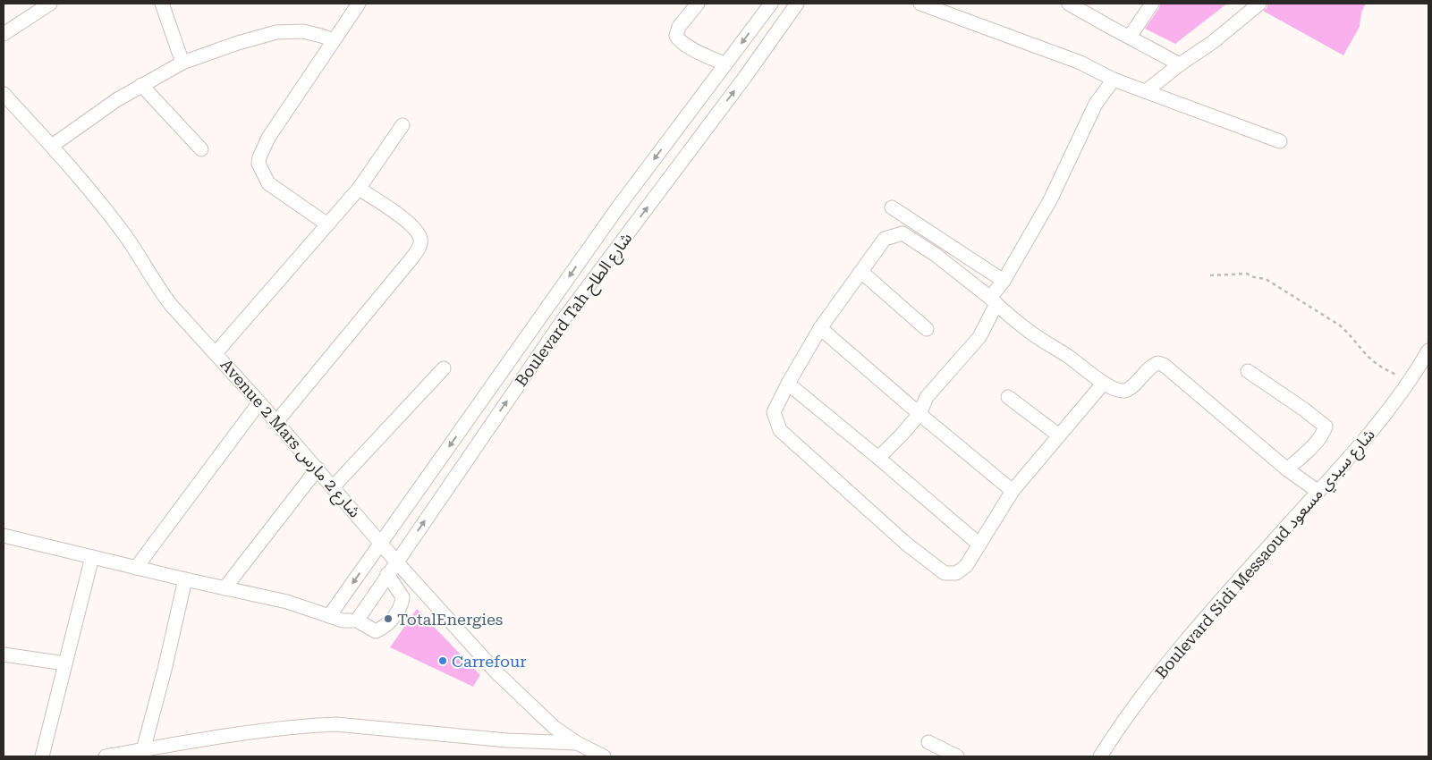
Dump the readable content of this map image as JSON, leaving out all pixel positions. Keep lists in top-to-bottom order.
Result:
{
  "streets": {
    "street": ["Boulevard Tah شارع الطاح", "Avenue 2 Mars شارع 2 مارس", "Boulevard Sidi Messaoud شارع سيدي مسعود"]
  },
  "crossings": [
    ["Boulevard Tah شارع الطاح", "Avenue 2 Mars شارع 2 مارس"]
  ],
  "places": ["TotalEnergies", "Carrefour"]
}
